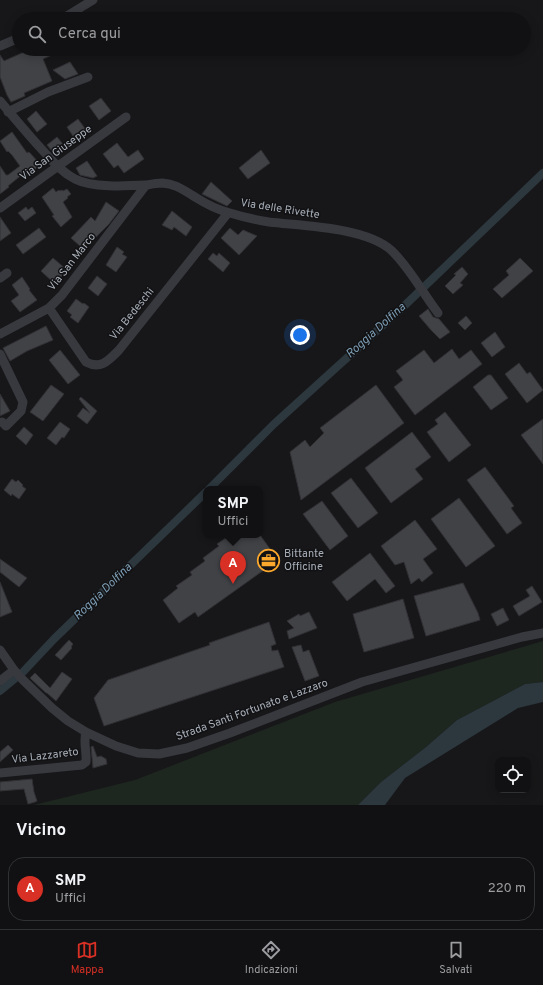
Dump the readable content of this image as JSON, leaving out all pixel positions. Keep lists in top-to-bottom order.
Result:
{
  "streets": {
    "street": [
      "Via San Giuseppe",
      "Via delle Rivette",
      "Via San Marco",
      "Via Bedeschi",
      "Strada Santi Fortunato e Lazzaro",
      "Via Lazzareto"
    ]
  },
  "crossings": [
    ["Via San Giuseppe", "Via delle Rivette"],
    ["Via delle Rivette", "Via San Marco"],
    ["Via delle Rivette", "Via Bedeschi"],
    ["Via San Marco", "Via Bedeschi"],
    ["Strada Santi Fortunato e Lazzaro", "Via Lazzareto"]
  ],
  "water": ["Roggia Dolfina"],
  "places": {
    "office": ["Bittante Officine"]
  },
  "page": {
    "search": "Cerca qui",
    "popup": ["SMP", "Uffici"],
    "pins": "A",
    "heading": "Vicino",
    "list": [
      {
        "mark": "A",
        "name": "SMP",
        "note": "Uffici",
        "value": "220 m"
      }
    ],
    "nav": ["Mappa", "Indicazioni", "Salvati"]
  }
}
